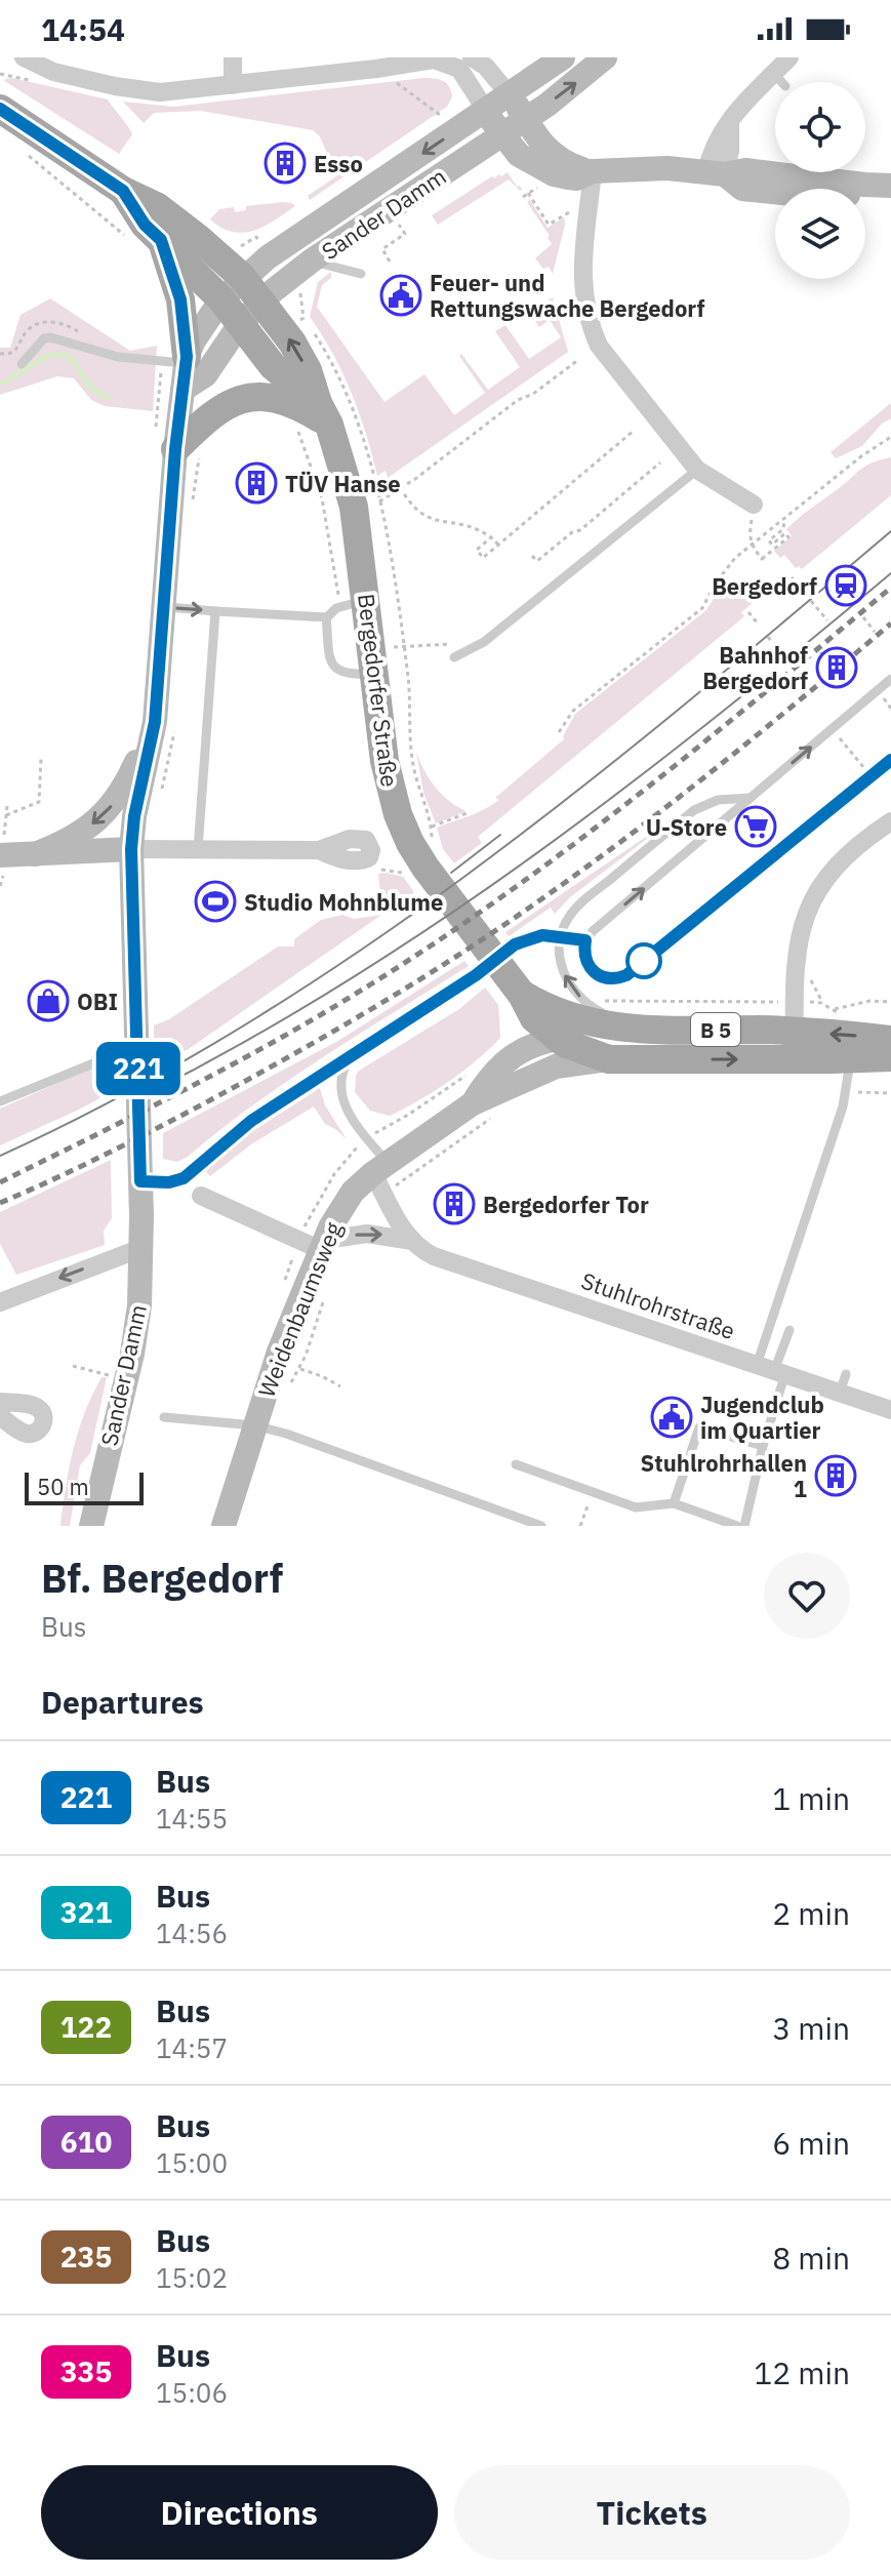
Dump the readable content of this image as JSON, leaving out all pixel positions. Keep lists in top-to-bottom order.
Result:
{
  "streets": {
    "main road": [
      "Sander Damm",
      "Bergedorfer Straße",
      "B 5",
      "Weidenbaumsweg"
    ],
    "street": ["Stuhlrohrstraße"]
  },
  "crossings": [
    ["Sander Damm", "Bergedorfer Straße"],
    ["Bergedorfer Straße", "Weidenbaumsweg"],
    ["Stuhlrohrstraße", "Weidenbaumsweg"]
  ],
  "places": {
    "building": [
      "Esso",
      "TÜV Hanse",
      "Bahnhof Bergedorf",
      "Bergedorfer Tor",
      "Stuhlrohrhallen 1"
    ],
    "public building": ["Feuer- und Rettungswache Bergedorf", "Jugendclub im Quartier"],
    "station": ["Bergedorf"],
    "supermarket": ["U-Store"],
    "sports": ["Studio Mohnblume"],
    "shop": ["OBI"]
  },
  "lines": ["bus line 221"],
  "scale_bar": "50 m",
  "page": {
    "status": "14:54",
    "on_map": "221",
    "scale": "50 m",
    "heading": [
      ["Bf. Bergedorf", "Bus"],
      "Departures"
    ],
    "list": [
      {
        "mark": "221",
        "name": "Bus",
        "note": "14:55",
        "value": "1 min"
      },
      {
        "mark": "321",
        "name": "Bus",
        "note": "14:56",
        "value": "2 min"
      },
      {
        "mark": "122",
        "name": "Bus",
        "note": "14:57",
        "value": "3 min"
      },
      {
        "mark": "610",
        "name": "Bus",
        "note": "15:00",
        "value": "6 min"
      },
      {
        "mark": "235",
        "name": "Bus",
        "note": "15:02",
        "value": "8 min"
      },
      {
        "mark": "335",
        "name": "Bus",
        "note": "15:06",
        "value": "12 min"
      }
    ],
    "buttons": ["Directions", "Tickets"]
  }
}
